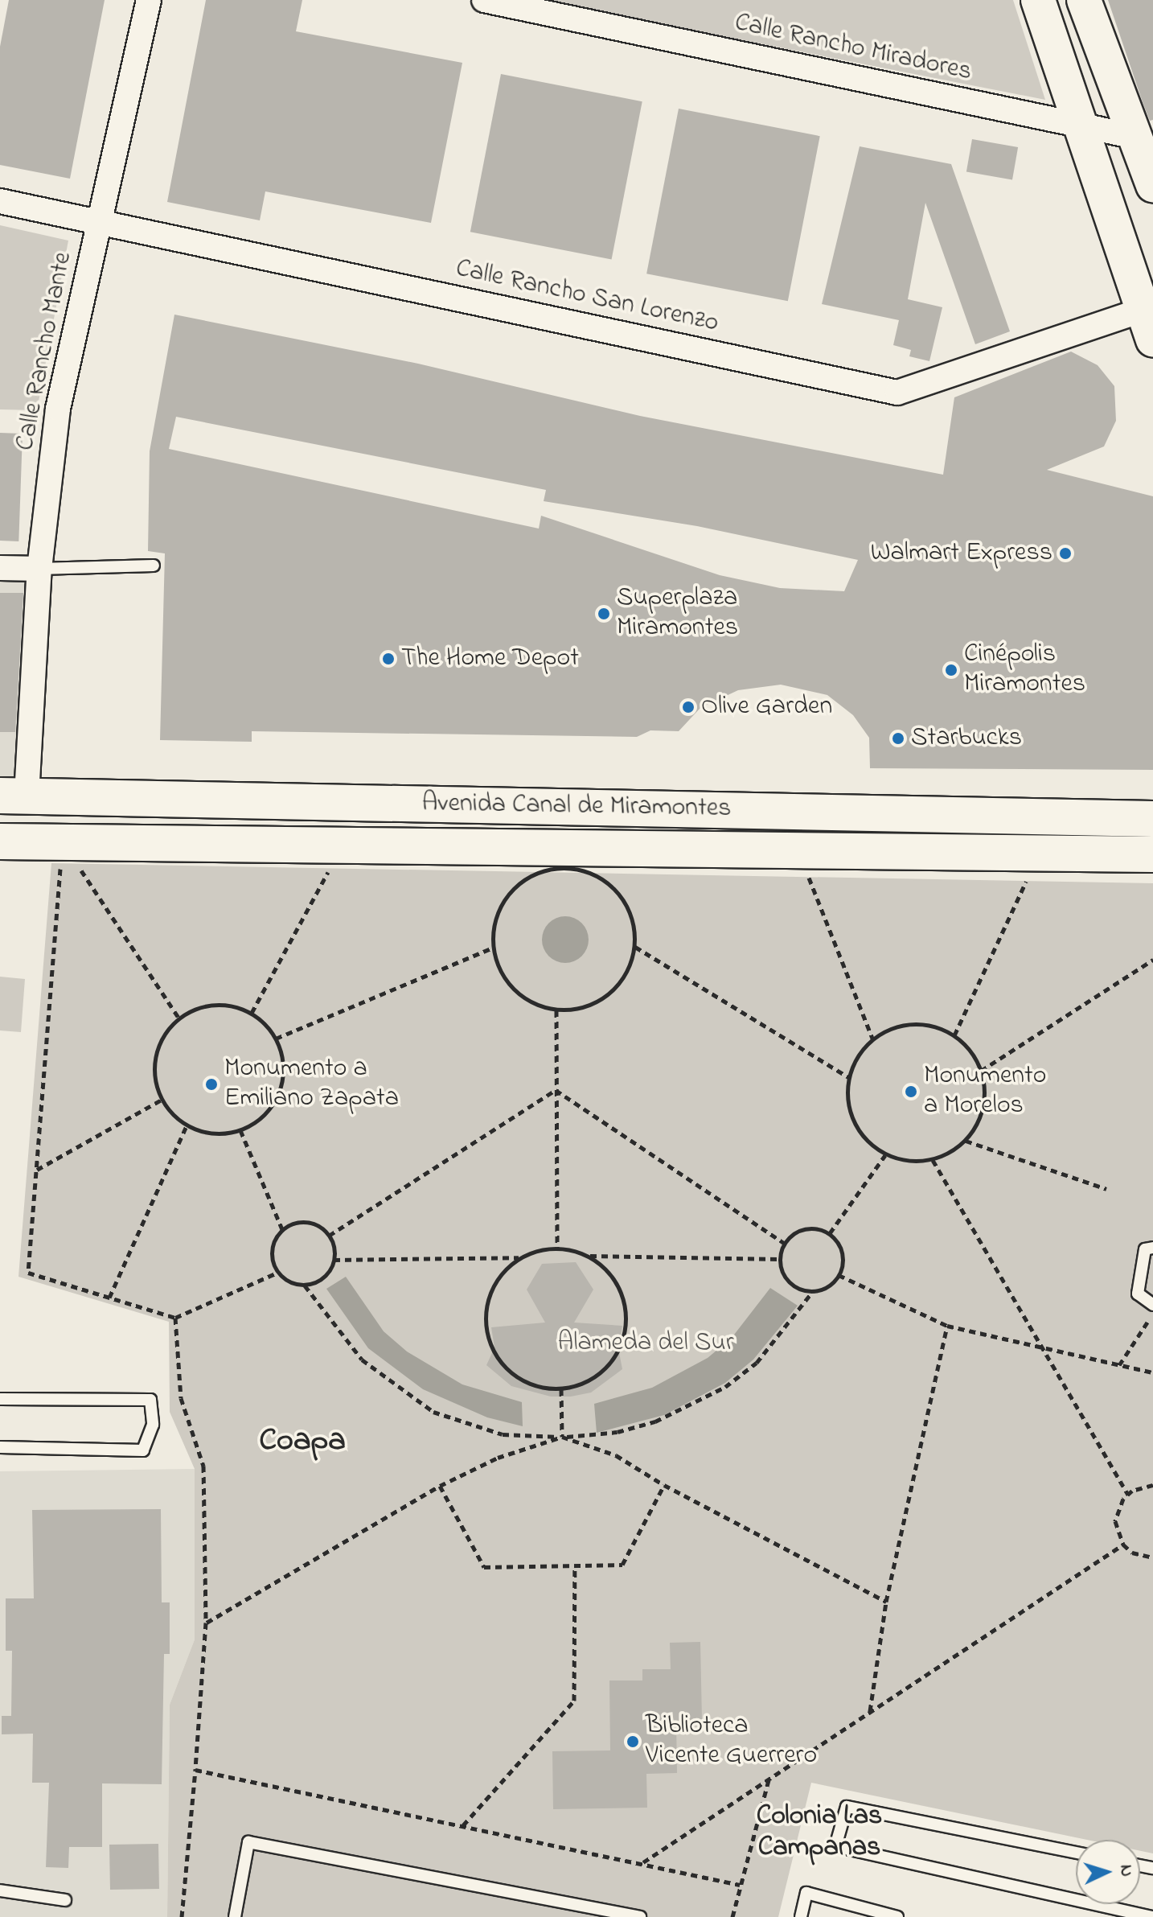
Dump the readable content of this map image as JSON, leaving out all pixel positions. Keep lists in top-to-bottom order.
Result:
{
  "streets": {
    "main road": ["Avenida Canal de Miramontes"],
    "street": ["Calle Rancho Miradores", "Calle Rancho San Lorenzo", "Calle Rancho Mante"]
  },
  "crossings": [
    ["Calle Rancho San Lorenzo", "Calle Rancho Mante"],
    ["Calle Rancho Mante", "Avenida Canal de Miramontes"]
  ],
  "districts": ["Coapa", "Colonia Las Campanas"],
  "parks": ["Alameda del Sur"],
  "places": [
    "Walmart Express",
    "Superplaza Miramontes",
    "The Home Depot",
    "Cinépolis Miramontes",
    "Olive Garden",
    "Starbucks",
    "Monumento a Emiliano Zapata",
    "Monumento a Morelos",
    "Biblioteca Vicente Guerrero"
  ],
  "north": "right"
}
